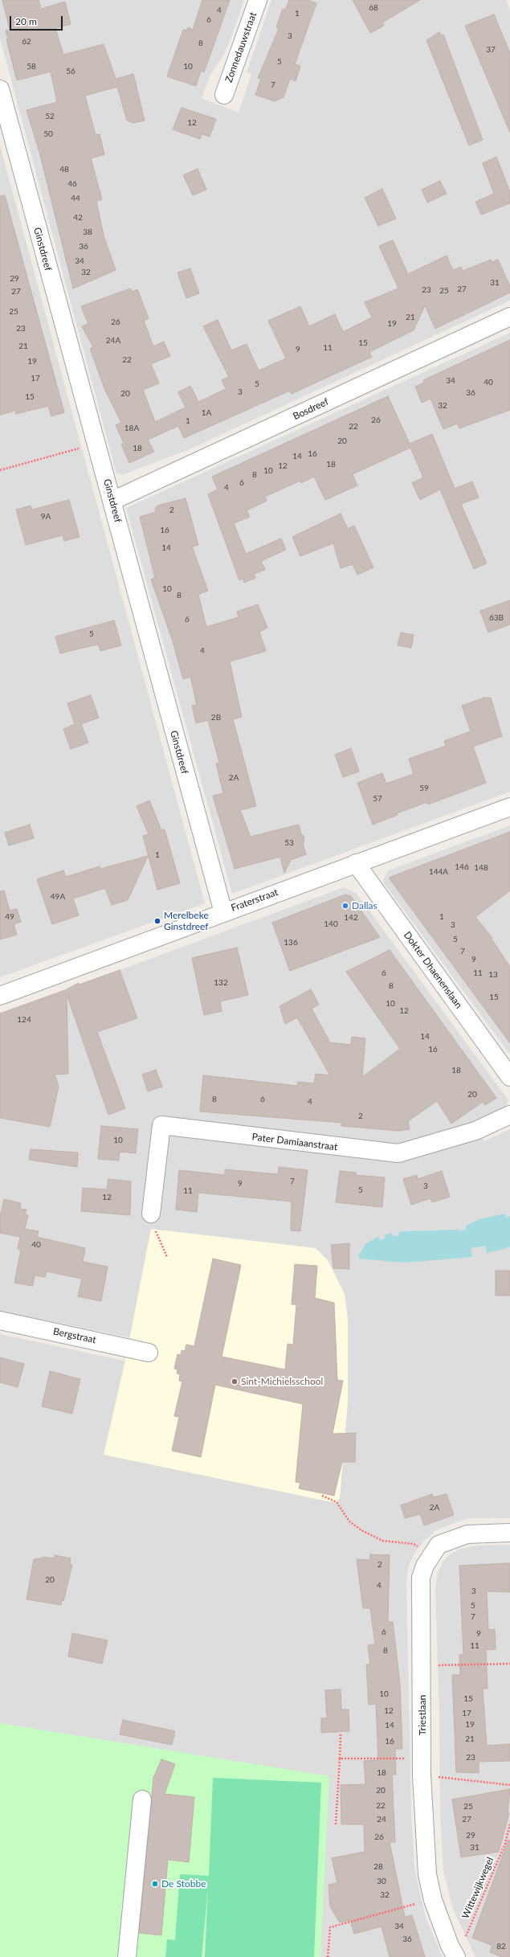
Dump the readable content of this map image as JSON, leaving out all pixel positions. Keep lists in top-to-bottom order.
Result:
{
  "streets": {
    "street": [
      "Zonnedauwstraat",
      "Ginstdreef",
      "Bosdreef",
      "Fraterstraat",
      "Dokter Dhaenenslaan",
      "Pater Damiaanstraat",
      "Bergstraat",
      "Triestlaan"
    ],
    "path": ["Wittewijkwegel"]
  },
  "crossings": [
    ["Ginstdreef", "Bosdreef"],
    ["Ginstdreef", "Fraterstraat"],
    ["Fraterstraat", "Dokter Dhaenenslaan"]
  ],
  "places": [
    "Dallas",
    "Merelbeke Ginstdreef",
    "Sint-Michielsschool",
    "De Stobbe"
  ],
  "house_numbers": [
    "68",
    "4",
    "1",
    "6",
    "3",
    "62",
    "8",
    "37",
    "5",
    "58",
    "10",
    "56",
    "7",
    "52",
    "12",
    "50",
    "48",
    "46",
    "44",
    "42",
    "38",
    "36",
    "34",
    "32",
    "29",
    "31",
    "27",
    "23",
    "25",
    "27",
    "25",
    "21",
    "26",
    "19",
    "23",
    "24A",
    "15",
    "21",
    "11",
    "9",
    "22",
    "19",
    "17",
    "34",
    "40",
    "5",
    "3",
    "36",
    "20",
    "15",
    "32",
    "1A",
    "26",
    "1",
    "22",
    "18A",
    "20",
    "18",
    "16",
    "14",
    "18",
    "12",
    "10",
    "8",
    "6",
    "4",
    "2",
    "9A",
    "16",
    "14",
    "10",
    "8",
    "63B",
    "6",
    "5",
    "4",
    "2B",
    "2A",
    "59",
    "57",
    "53",
    "1",
    "146",
    "148",
    "144A",
    "49A",
    "49",
    "1",
    "142",
    "140",
    "3",
    "5",
    "136",
    "7",
    "9",
    "6",
    "11",
    "13",
    "132",
    "8",
    "15",
    "10",
    "12",
    "124",
    "14",
    "16",
    "18",
    "20",
    "8",
    "6",
    "4",
    "2",
    "10",
    "7",
    "9",
    "3",
    "5",
    "11",
    "12",
    "40",
    "2A",
    "2",
    "20",
    "4",
    "3",
    "5",
    "7",
    "6",
    "9",
    "11",
    "8",
    "10",
    "15",
    "12",
    "17",
    "19",
    "14",
    "21",
    "16",
    "23",
    "18",
    "20",
    "22",
    "25",
    "24",
    "27",
    "29",
    "26",
    "31",
    "28",
    "30",
    "32",
    "34",
    "36",
    "82"
  ],
  "scale_bar": "20 m"
}
